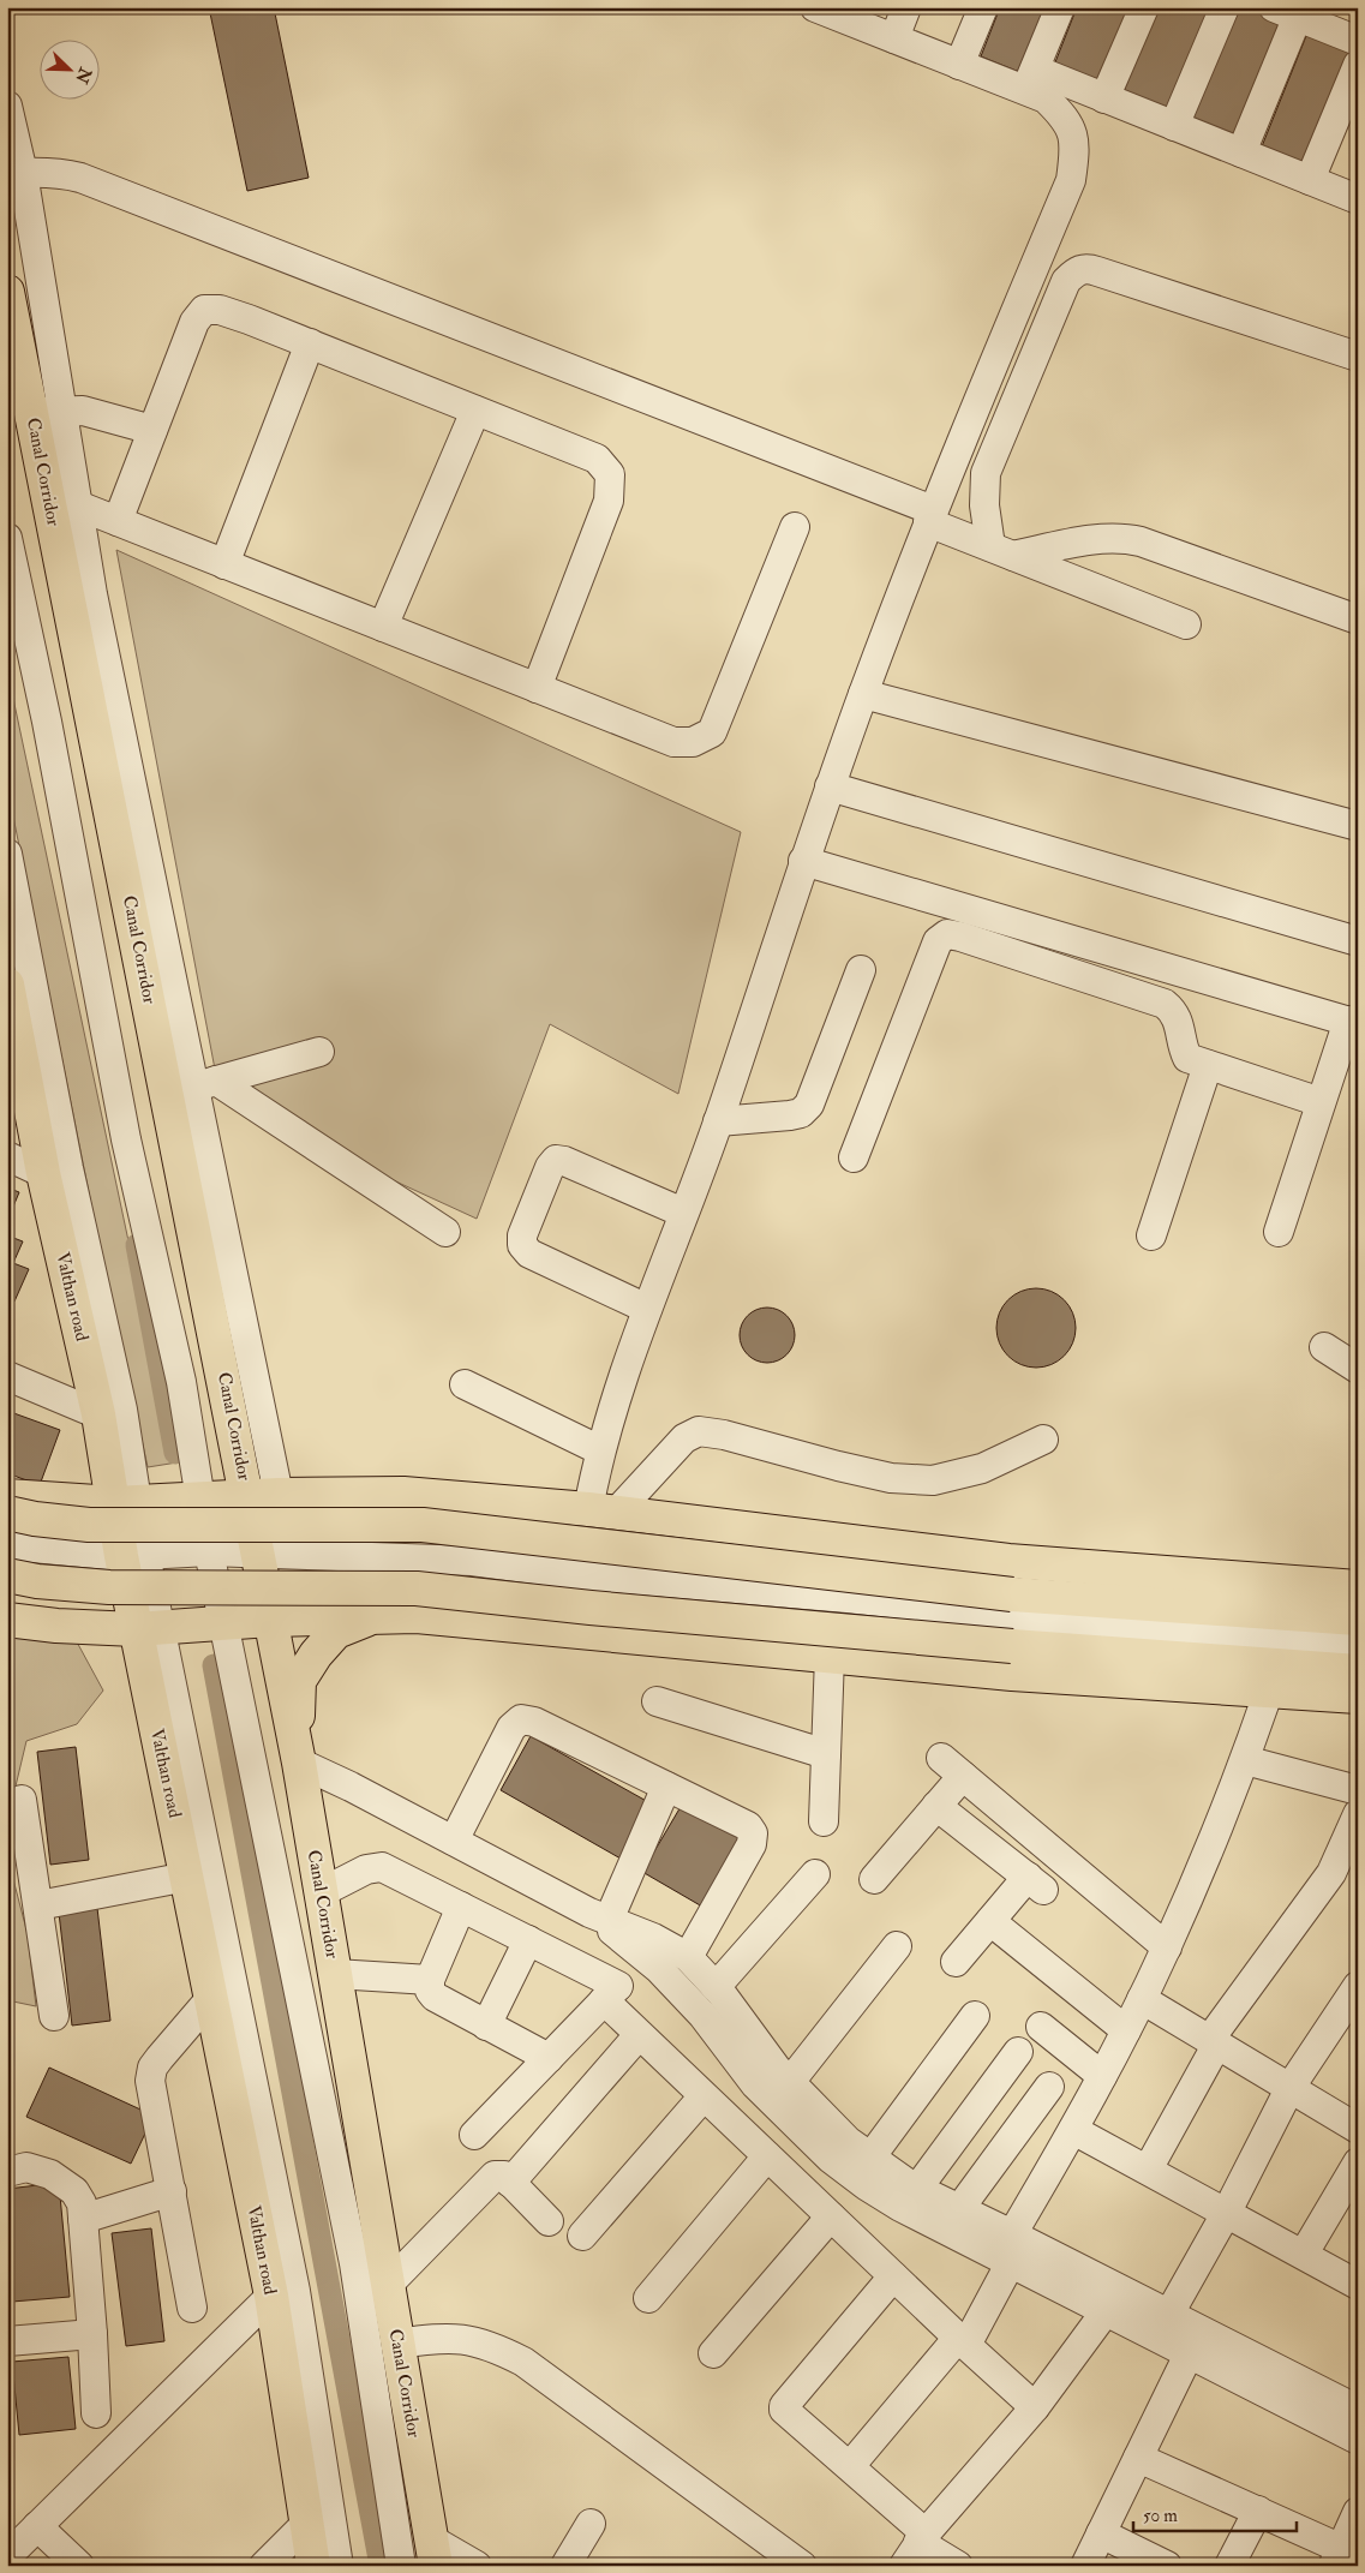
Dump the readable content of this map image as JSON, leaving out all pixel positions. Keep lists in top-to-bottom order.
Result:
{
  "streets": {
    "main road": ["Canal Corridor", "Valthan road"]
  },
  "scale_bar": "50 m",
  "north": "bottom right"
}
